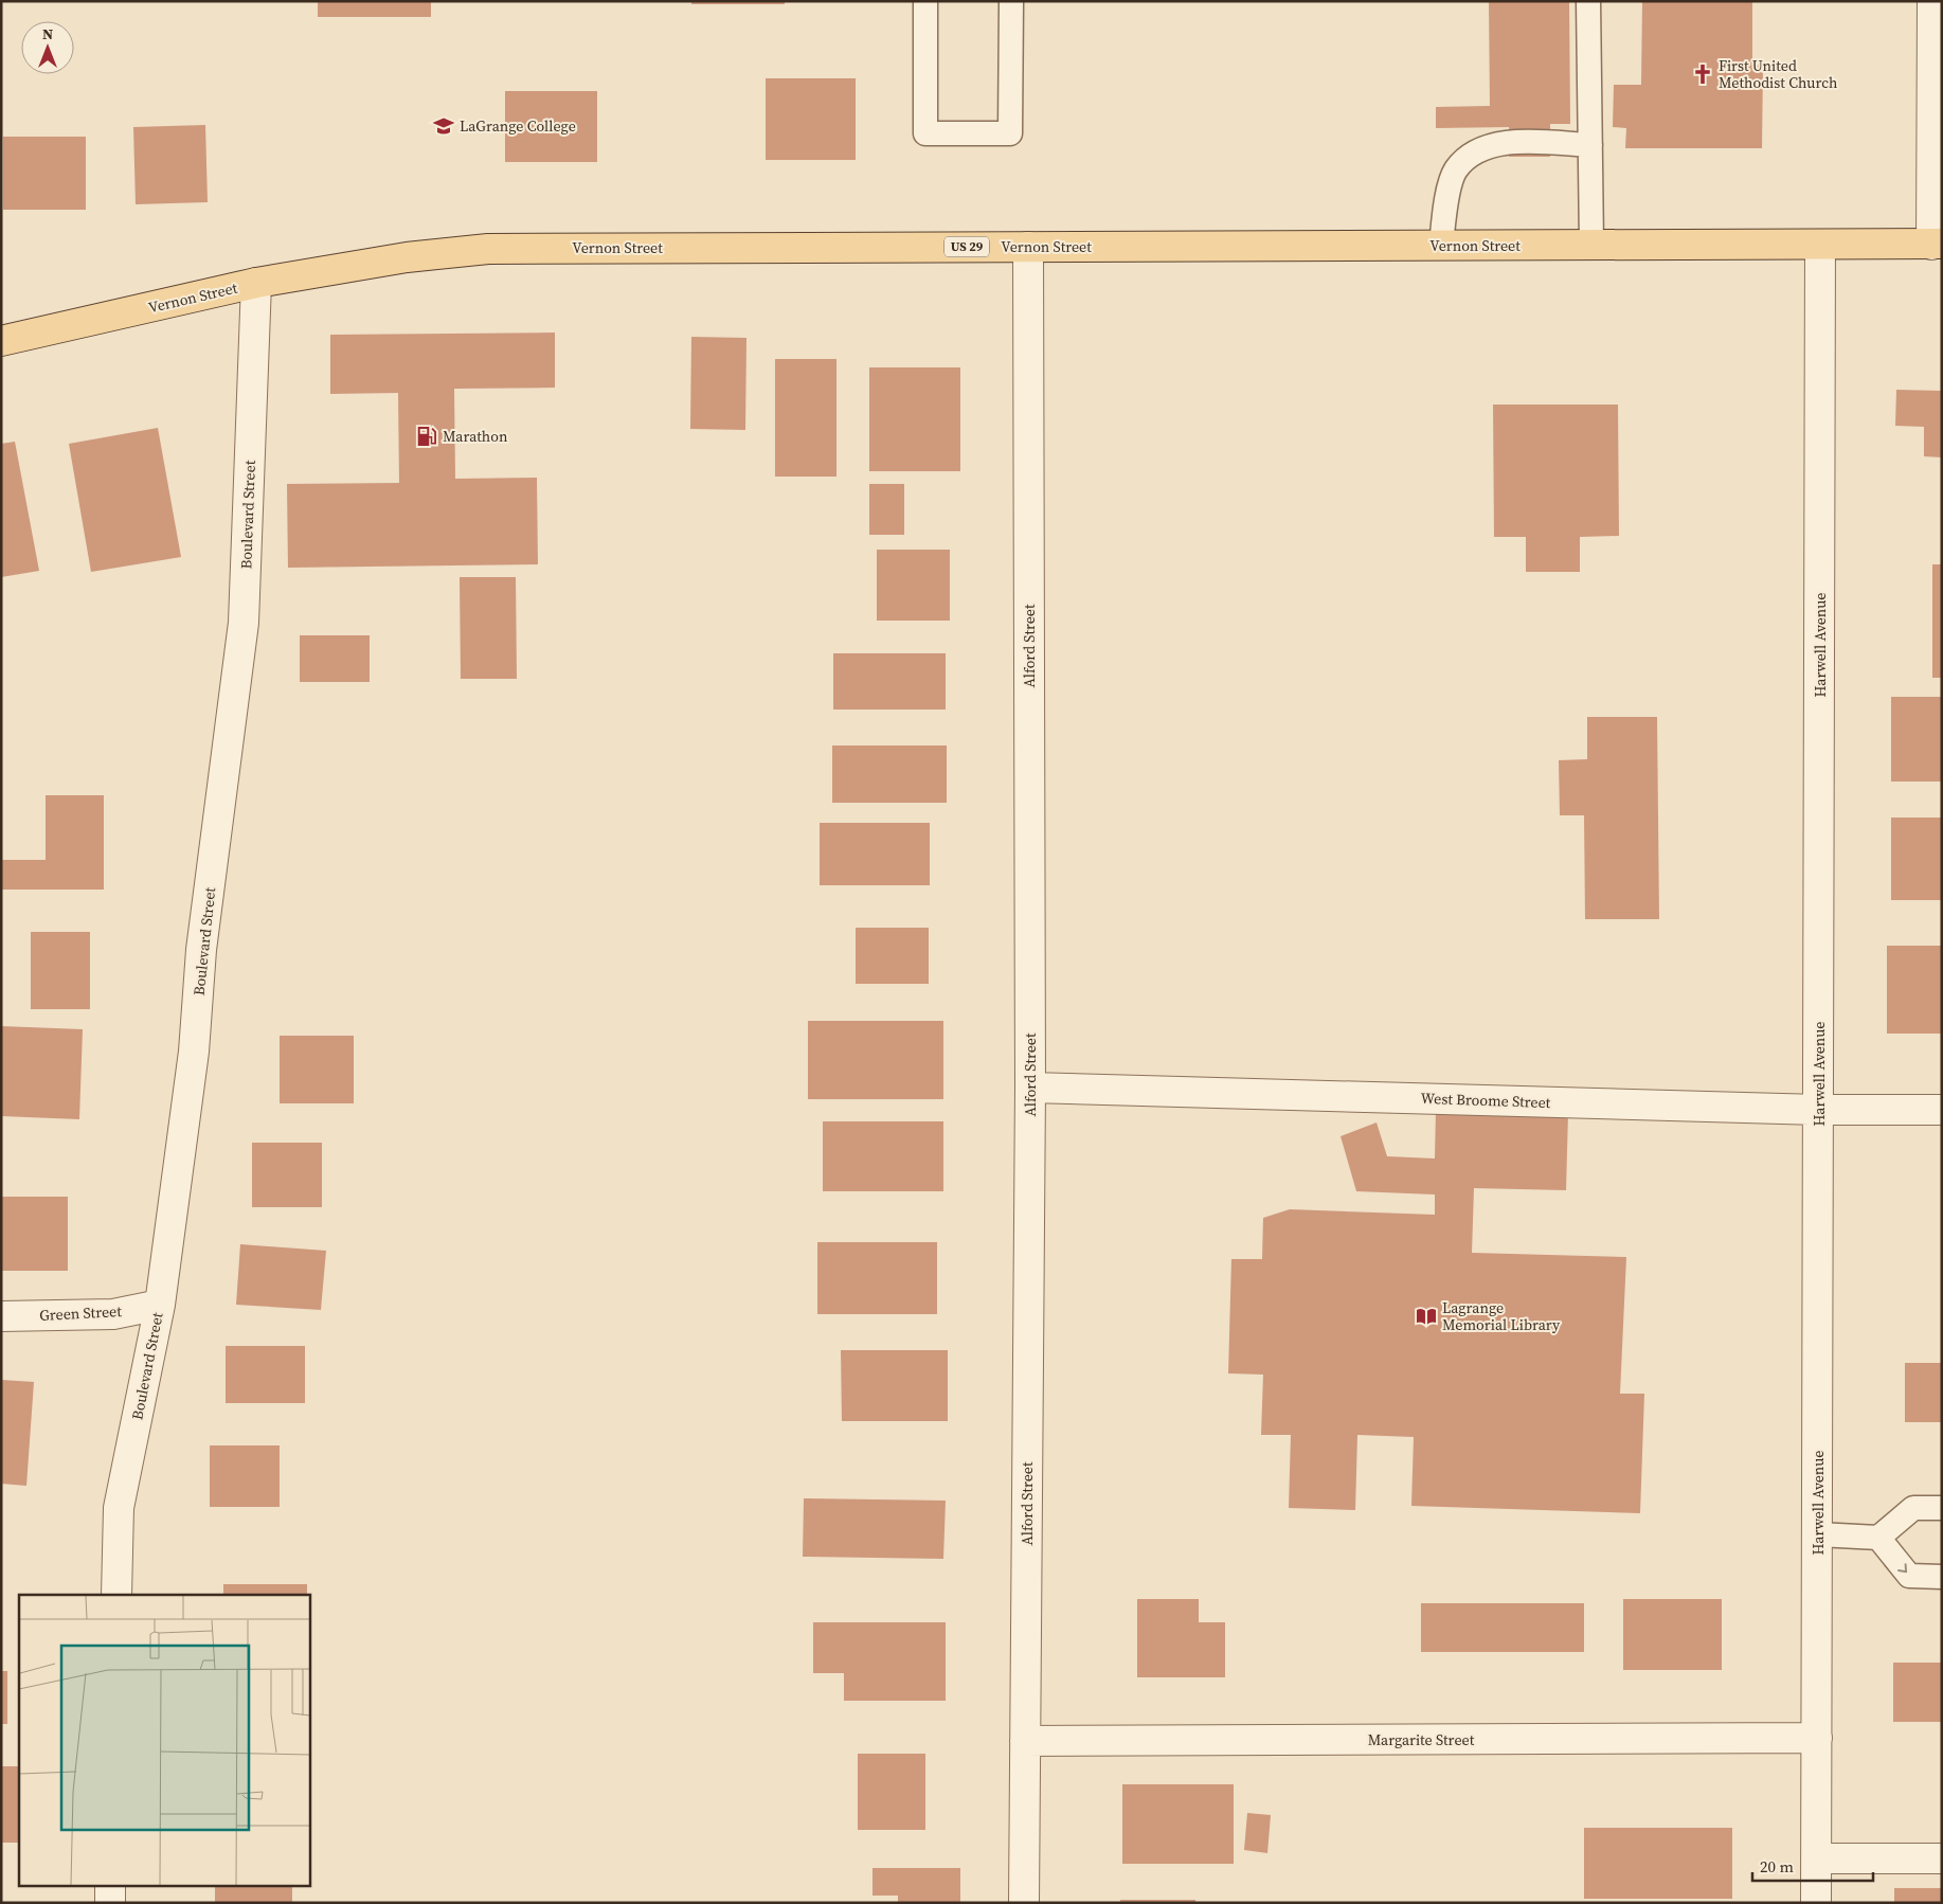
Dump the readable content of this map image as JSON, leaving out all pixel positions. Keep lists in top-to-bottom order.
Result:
{
  "streets": {
    "main road": ["Vernon Street", "US 29"],
    "street": [
      "Boulevard Street",
      "Harwell Avenue",
      "Alford Street",
      "West Broome Street",
      "Green Street",
      "Margarite Street"
    ]
  },
  "crossings": [
    ["Vernon Street", "Boulevard Street"],
    ["Vernon Street", "Harwell Avenue"],
    ["Vernon Street", "Alford Street"],
    ["Boulevard Street", "Green Street"],
    ["Harwell Avenue", "West Broome Street"],
    ["Harwell Avenue", "Margarite Street"],
    ["Alford Street", "West Broome Street"],
    ["Alford Street", "Margarite Street"]
  ],
  "places": {
    "church": ["First United Methodist Church"],
    "school or university": ["LaGrange College"],
    "fuel station": ["Marathon"],
    "library": ["Lagrange Memorial Library"]
  },
  "scale_bar": "20 m",
  "north": "top"
}
